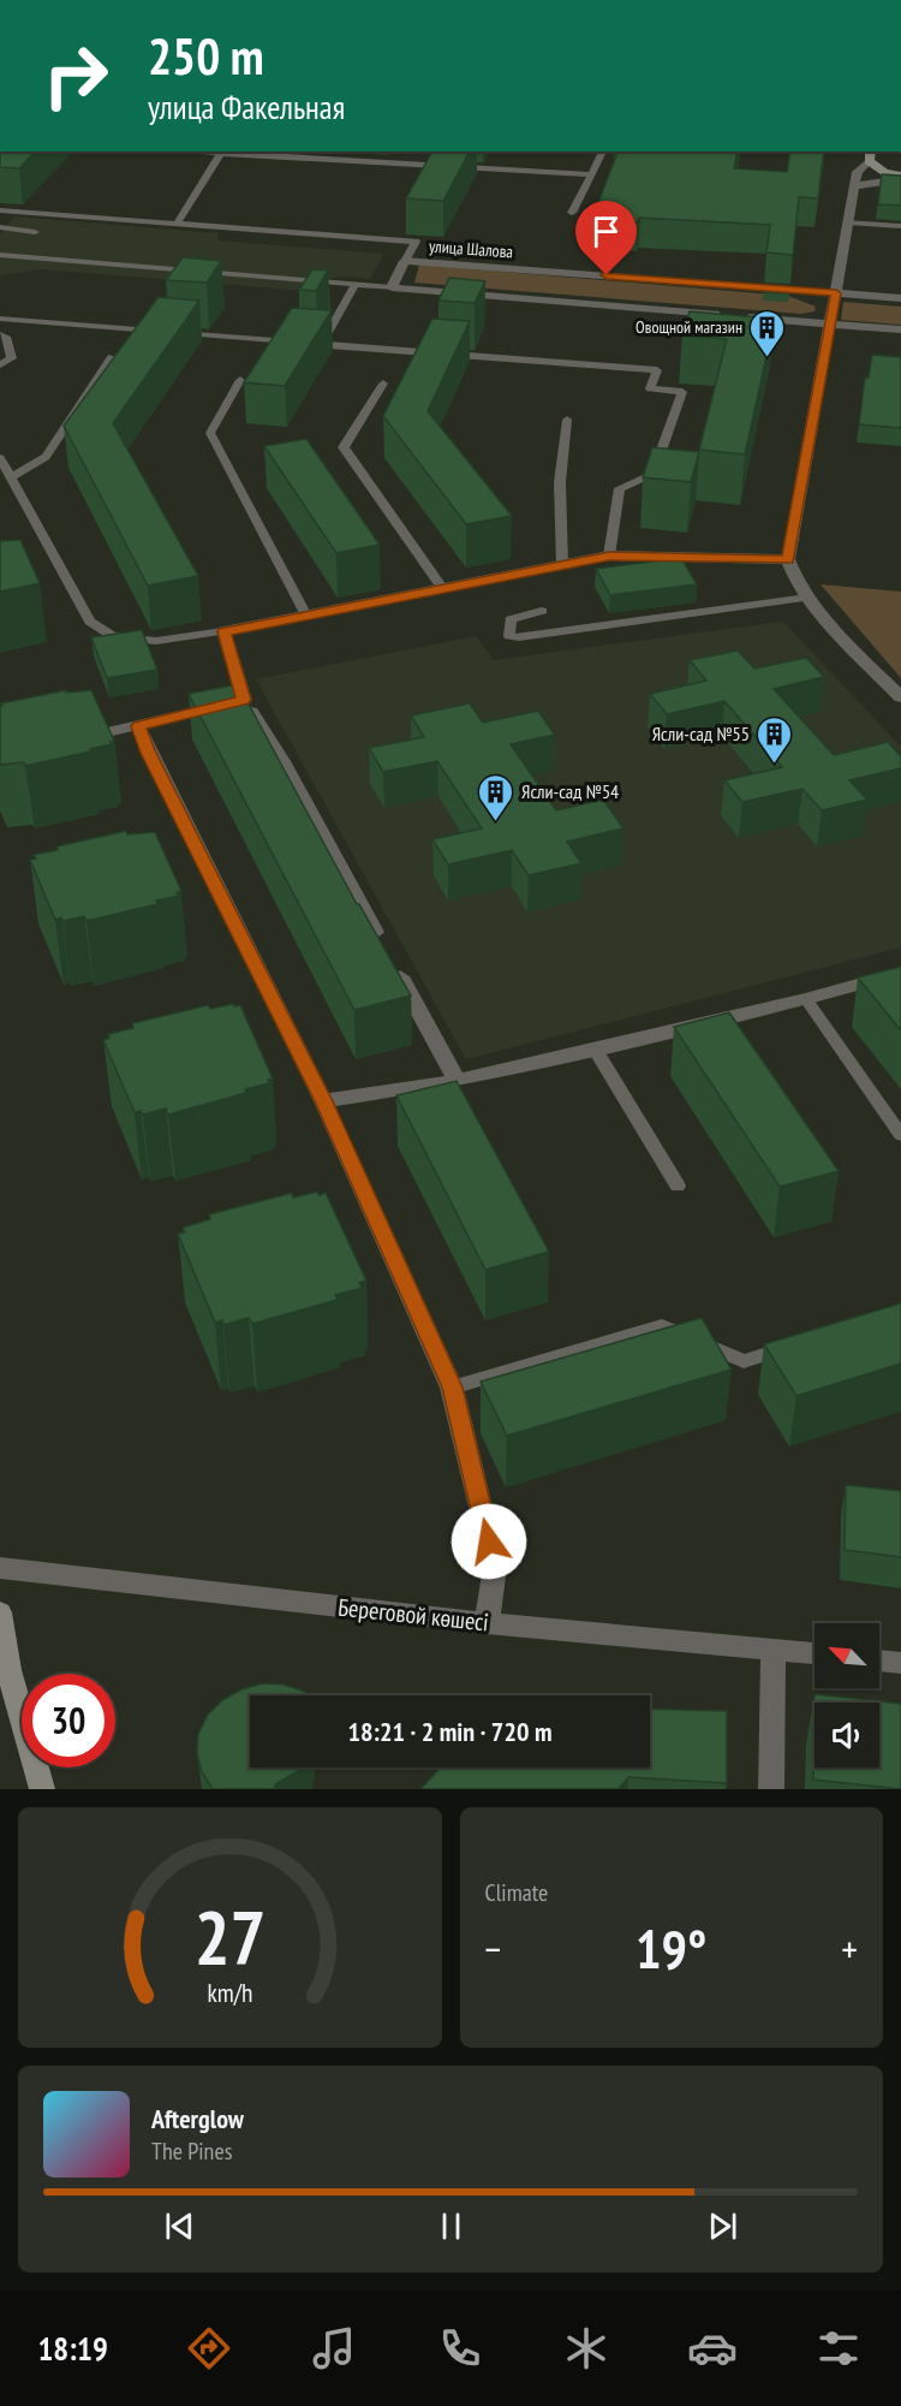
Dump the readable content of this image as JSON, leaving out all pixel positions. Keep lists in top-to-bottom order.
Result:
{
  "streets": {
    "street": ["улица Шалова", "Береговой көшесі"]
  },
  "places": {
    "building": ["Овощной магазин", "Ясли-сад №55", "Ясли-сад №54"]
  },
  "north": "top left",
  "page": {
    "turn": ["250 m", "улица Факельная"],
    "limit": "30",
    "trip": "18:21 · 2 min · 720 m",
    "tile": "Climate",
    "heat": ["−", "19°", "+"],
    "song": ["Afterglow", "The Pines"],
    "tabs": "18:19",
    "gauge": ["27", "km/h"]
  }
}
